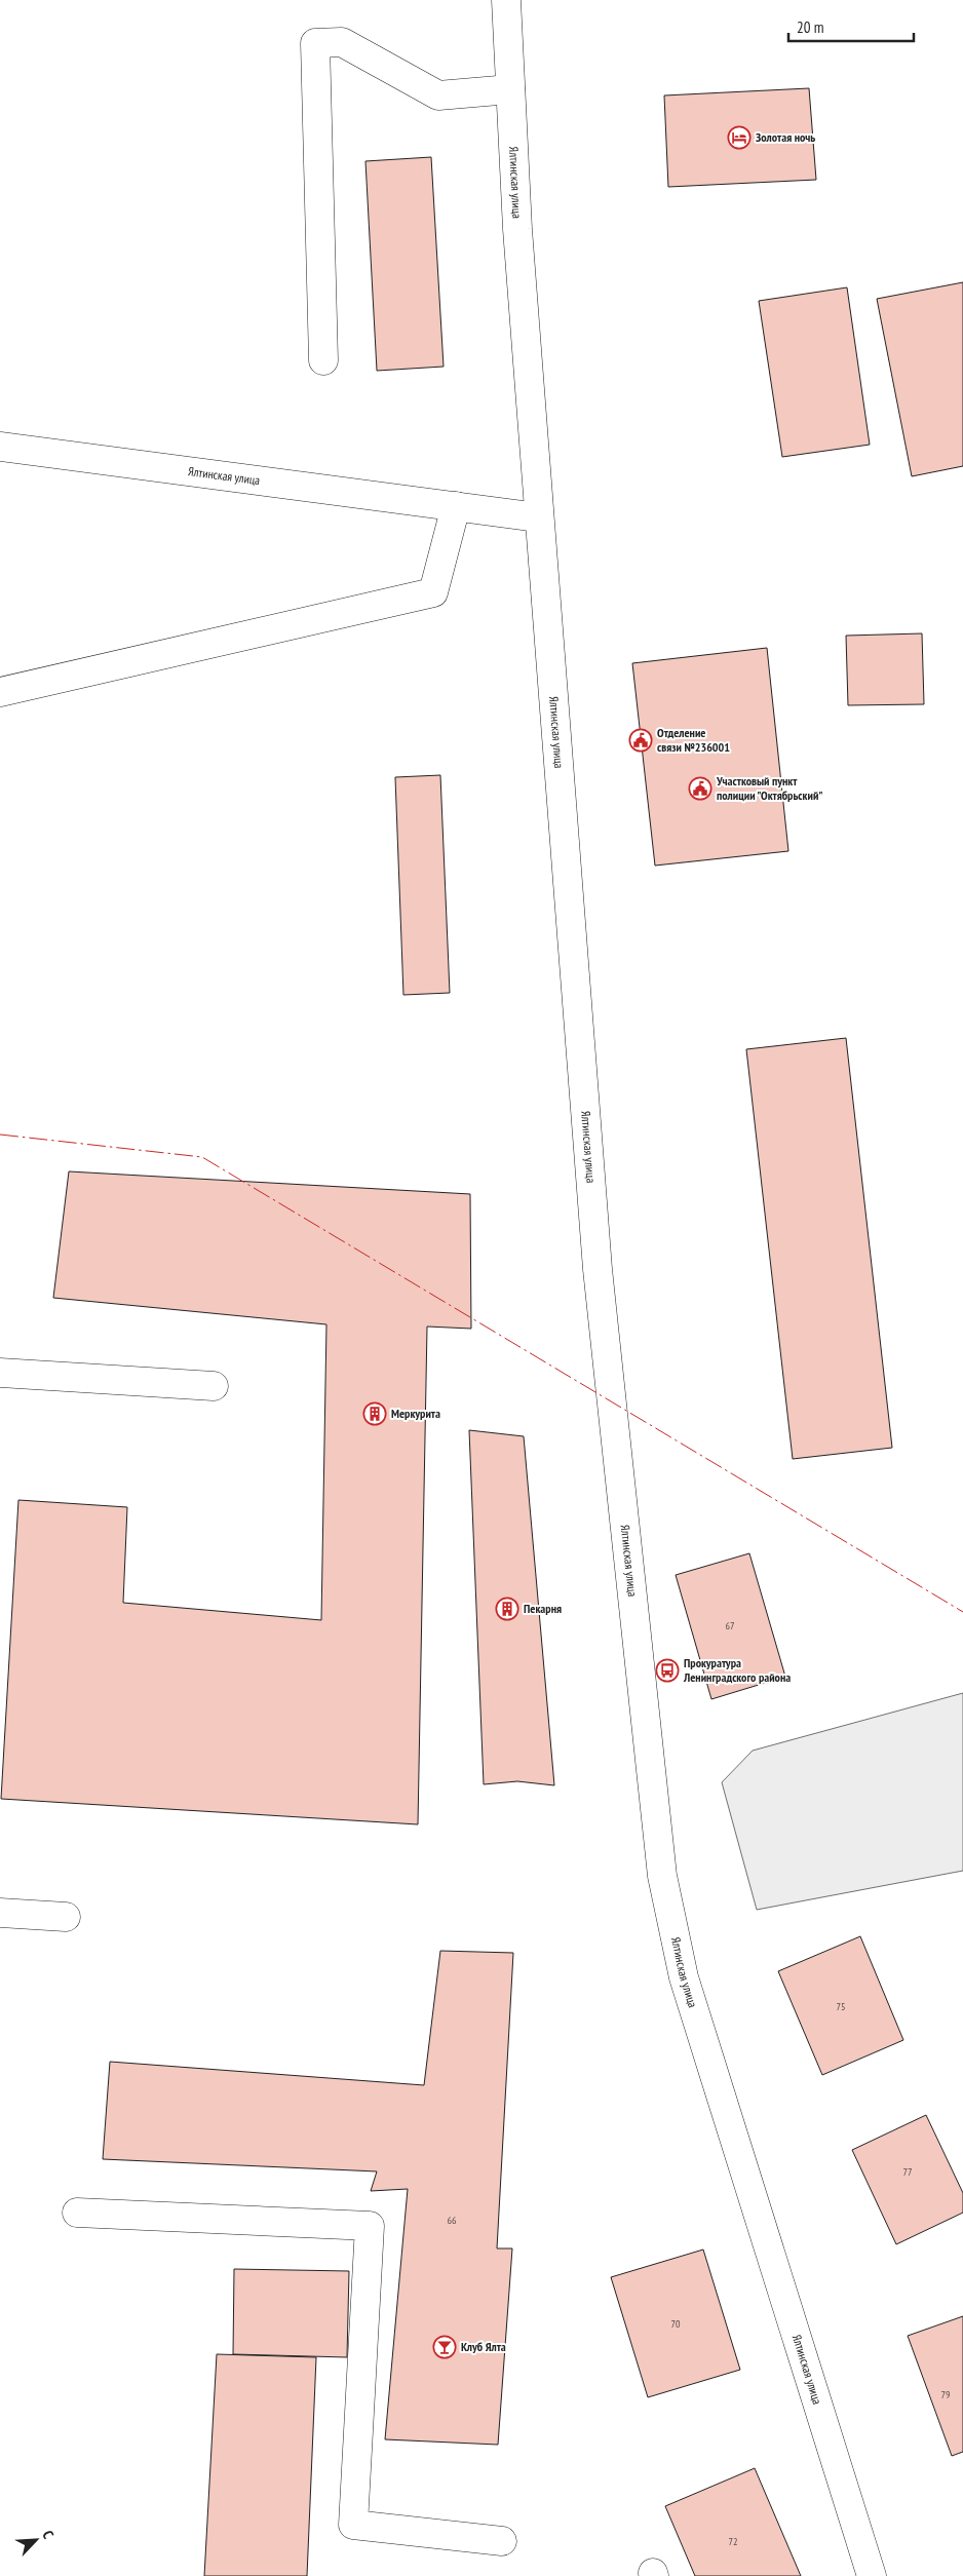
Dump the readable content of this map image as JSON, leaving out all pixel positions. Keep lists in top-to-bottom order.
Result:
{
  "streets": {
    "street": ["Ялтинская улица"]
  },
  "places": {
    "hotel": ["Золотая ночь"],
    "public building": ["Отделение связи №236001", "Участковый пункт полиции \"Октябрьский\""],
    "building": ["Меркурита", "Пекарня"],
    "bus stop": ["Прокуратура Ленинградского района"],
    "bar": ["Клуб Ялта"]
  },
  "house_numbers": [
    "67",
    "75",
    "77",
    "66",
    "70",
    "79",
    "72"
  ],
  "scale_bar": "20 m",
  "north": "top right"
}
